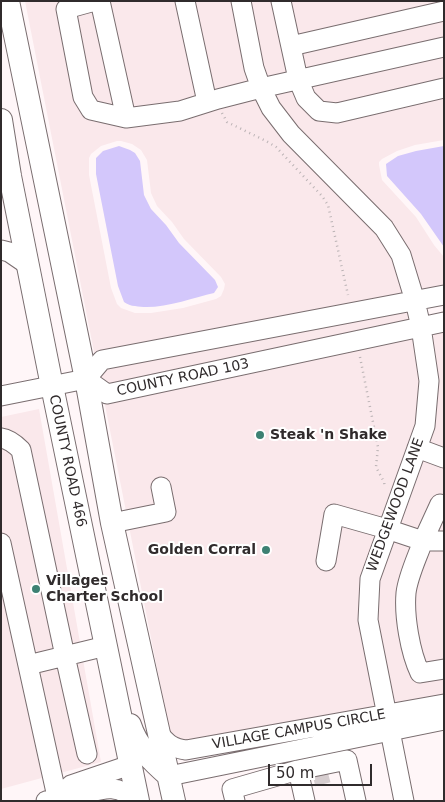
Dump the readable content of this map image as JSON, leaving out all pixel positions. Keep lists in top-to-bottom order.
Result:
{
  "streets": {
    "main road": ["COUNTY ROAD 466"],
    "street": ["COUNTY ROAD 103", "WEDGEWOOD LANE", "VILLAGE CAMPUS CIRCLE"]
  },
  "crossings": [
    ["COUNTY ROAD 103", "WEDGEWOOD LANE"],
    ["WEDGEWOOD LANE", "VILLAGE CAMPUS CIRCLE"]
  ],
  "places": ["Steak 'n Shake", "Golden Corral", "Villages Charter School"],
  "scale_bar": "50 m"
}
